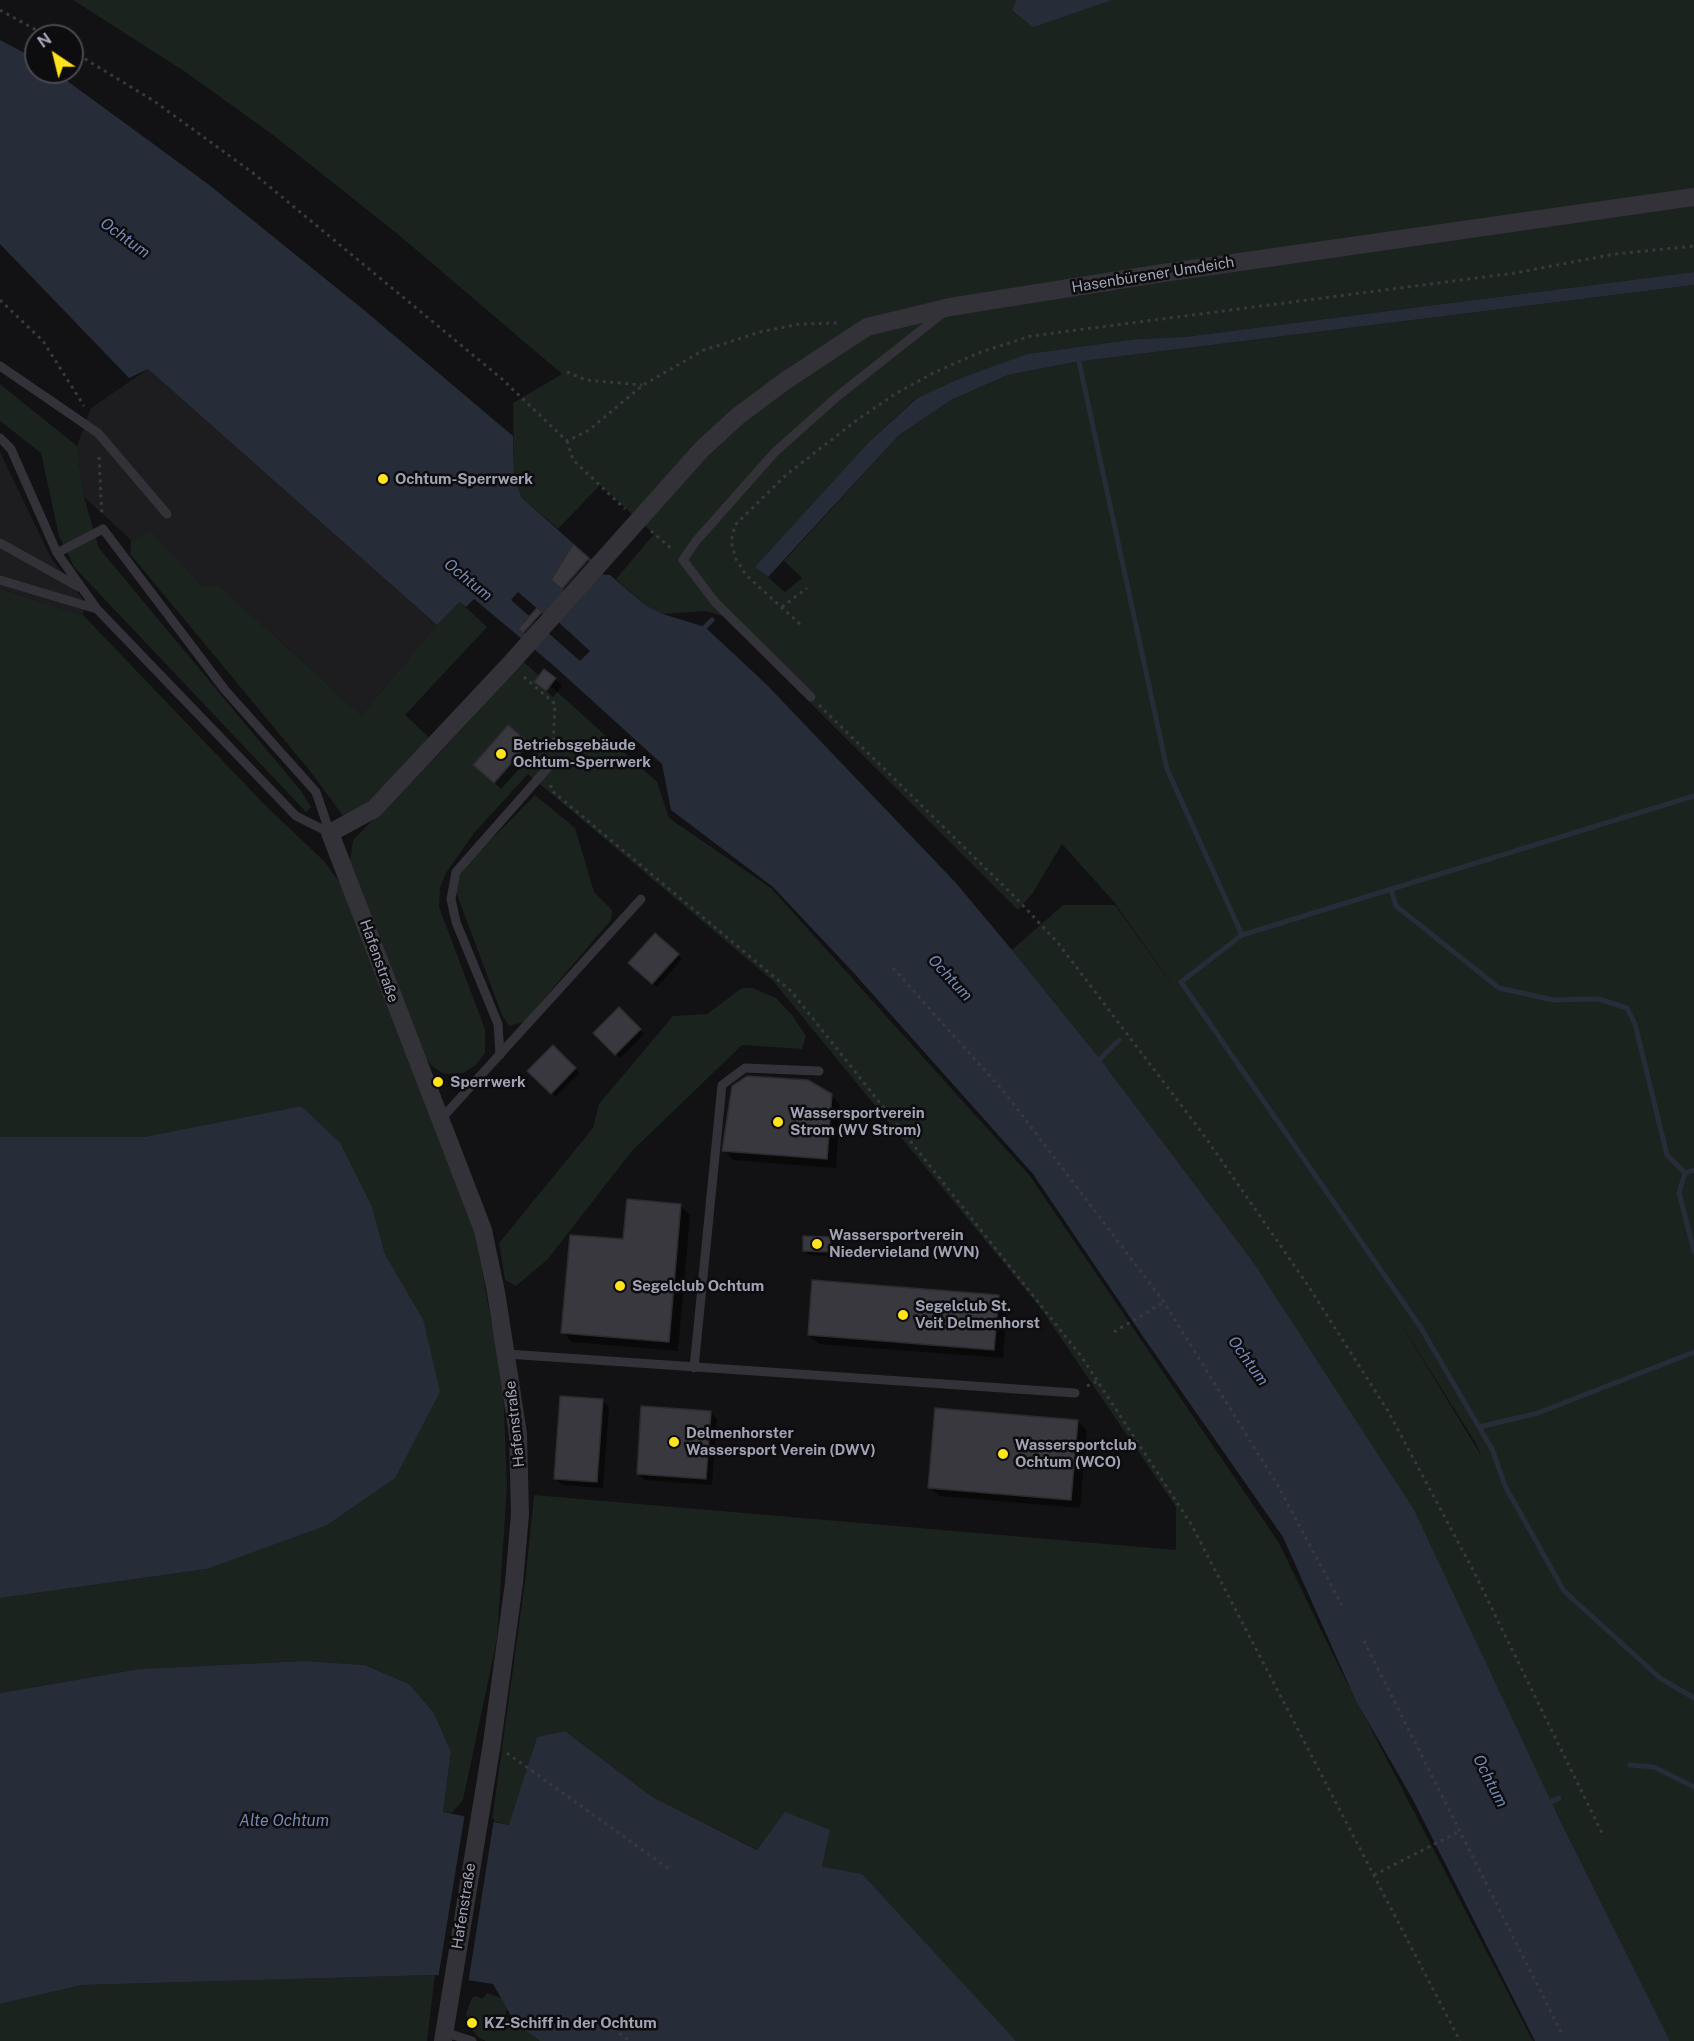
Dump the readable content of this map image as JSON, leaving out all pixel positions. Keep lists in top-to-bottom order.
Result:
{
  "streets": {
    "street": ["Hasenbürener Umdeich", "Hafenstraße"]
  },
  "crossings": [
    ["Hasenbürener Umdeich", "Hafenstraße"]
  ],
  "water": ["Ochtum", "Alte Ochtum"],
  "places": [
    "Ochtum-Sperrwerk",
    "Betriebsgebäude Ochtum-Sperrwerk",
    "Sperrwerk",
    "Wassersportverein Strom (WV Strom)",
    "Wassersportverein Niedervieland (WVN)",
    "Segelclub Ochtum",
    "Segelclub St. Veit Delmenhorst",
    "Delmenhorster Wassersport Verein (DWV)",
    "Wassersportclub Ochtum (WCO)",
    "KZ-Schiff in der Ochtum"
  ],
  "north": "top left"
}
